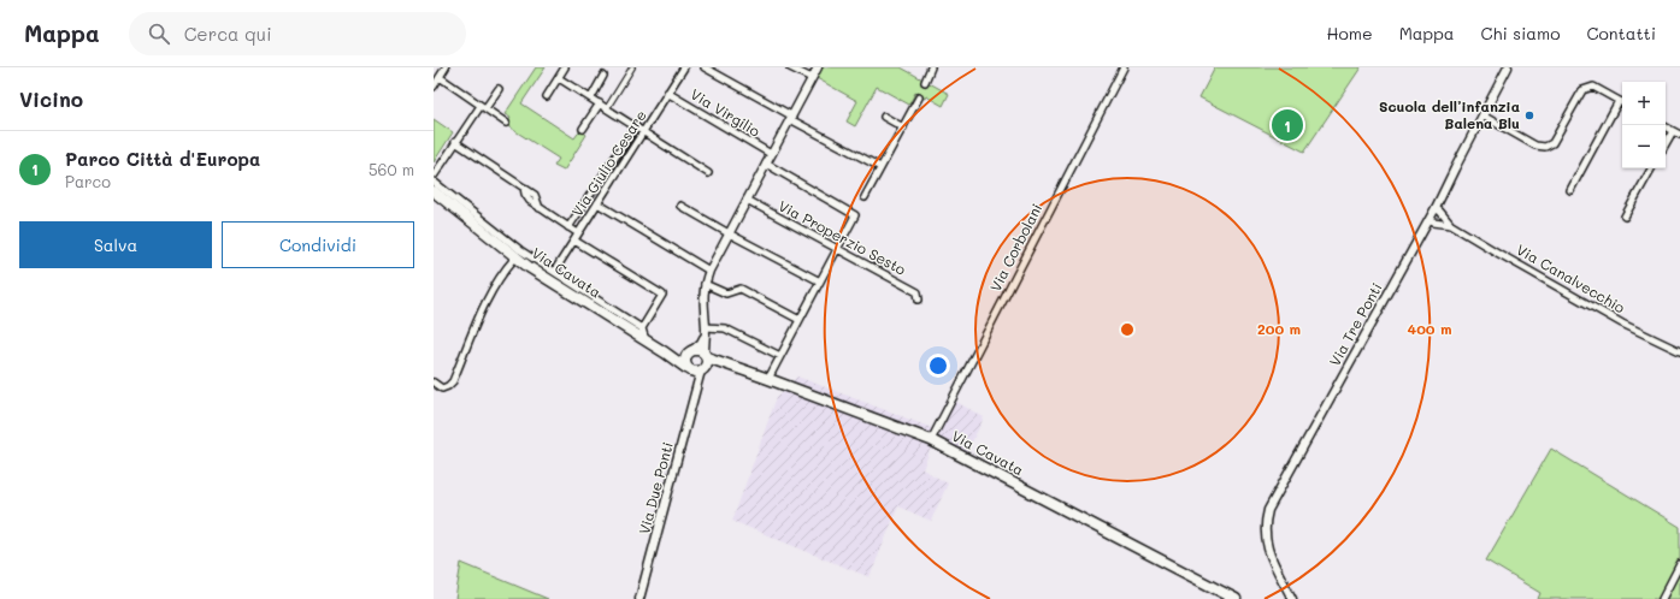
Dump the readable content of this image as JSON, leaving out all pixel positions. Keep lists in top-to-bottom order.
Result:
{
  "streets": {
    "main road": ["Via Cavata"],
    "street": [
      "Via Virgilio",
      "Via Giulio Cesare",
      "Via Properzio Sesto",
      "Via Corbolani",
      "Via Canalvecchio",
      "Via Tre Ponti",
      "Via Due Ponti"
    ]
  },
  "crossings": [
    ["Via Virgilio", "Via Giulio Cesare"],
    ["Via Virgilio", "Via Due Ponti"],
    ["Via Properzio Sesto", "Via Due Ponti"],
    ["Via Corbolani", "Via Cavata"],
    ["Via Cavata", "Via Due Ponti"],
    ["Via Canalvecchio", "Via Tre Ponti"]
  ],
  "places": ["Scuola dell’infanzia Balena Blu"],
  "page": {
    "header": "Mappa",
    "search": "Cerca qui",
    "nav": [
      "Home",
      "Mappa",
      "Chi siamo",
      "Contatti"
    ],
    "heading": "Vicino",
    "map_buttons": ["+", "−"],
    "pins": "1",
    "list": [
      {
        "mark": "1",
        "name": "Parco Città d'Europa",
        "note": "Parco",
        "value": "560 m"
      }
    ],
    "buttons": ["Salva", "Condividi"]
  },
  "rings": ["200 m", "400 m"]
}
